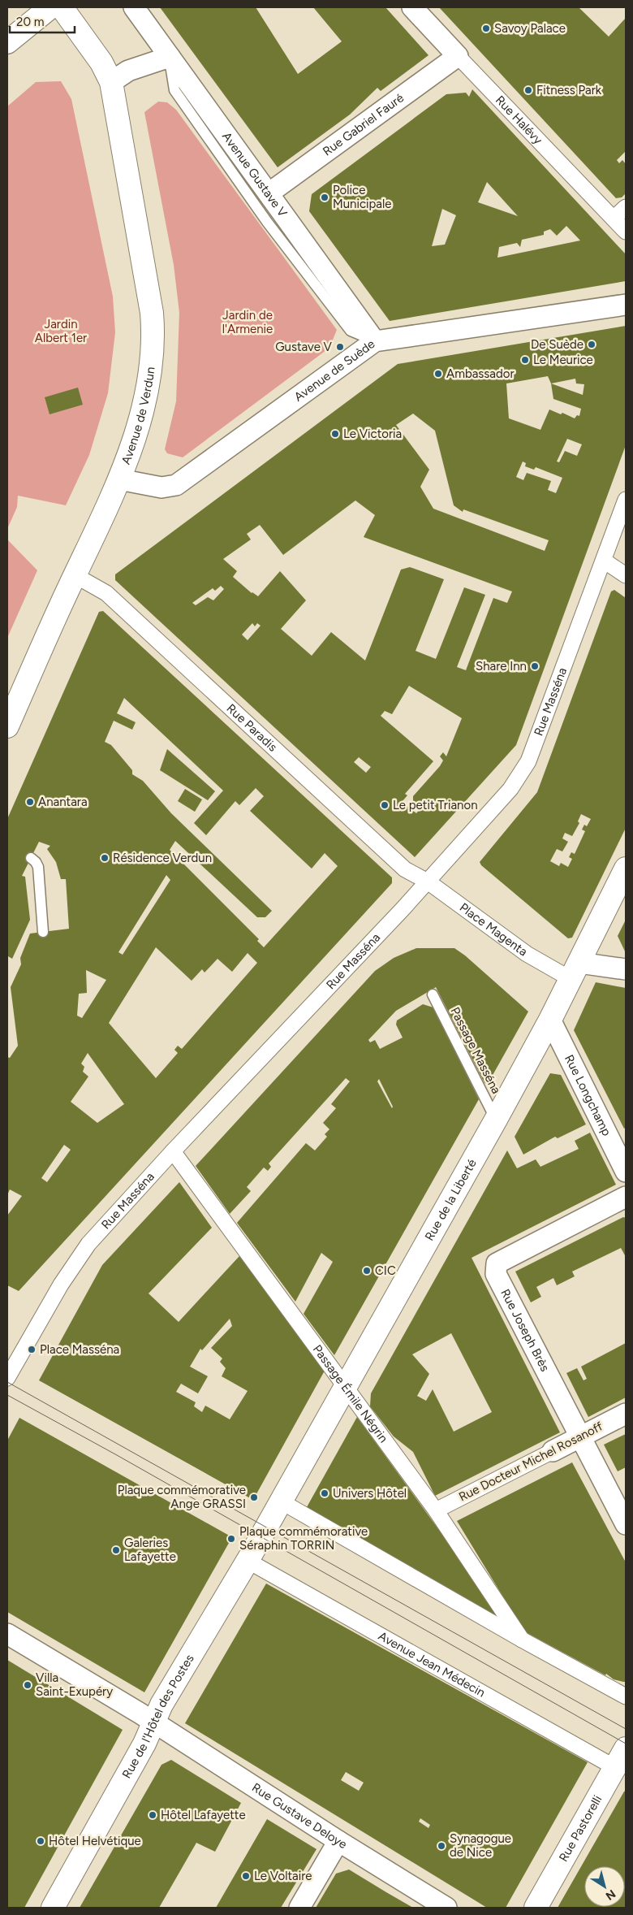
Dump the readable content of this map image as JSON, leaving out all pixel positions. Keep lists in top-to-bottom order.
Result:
{
  "streets": {
    "street": [
      "Rue Halévy",
      "Rue Gabriel Fauré",
      "Avenue Gustave V",
      "Avenue de Suède",
      "Avenue de Verdun",
      "Rue Masséna",
      "Rue Paradis",
      "Place Magenta",
      "Rue Longchamp",
      "Rue de la Liberté",
      "Rue Joseph Brès",
      "Passage Émile Négrin",
      "Rue Docteur Michel Rosanoff",
      "Avenue Jean Médecin",
      "Rue de l'Hôtel des Postes",
      "Rue Gustave Deloye",
      "Rue Pastorelli"
    ],
    "lane": ["Passage Masséna"]
  },
  "crossings": [
    ["Rue Halévy", "Rue Gabriel Fauré"],
    ["Rue Gabriel Fauré", "Avenue Gustave V"],
    ["Avenue Gustave V", "Avenue de Suède"],
    ["Avenue de Suède", "Avenue de Verdun"],
    ["Avenue de Verdun", "Rue Paradis"],
    ["Rue Masséna", "Rue Paradis"],
    ["Rue Masséna", "Place Magenta"],
    ["Rue Masséna", "Passage Émile Négrin"],
    ["Rue Paradis", "Place Magenta"],
    ["Place Magenta", "Rue de la Liberté"],
    ["Passage Masséna", "Rue de la Liberté"],
    ["Rue Longchamp", "Rue de la Liberté"],
    ["Rue de la Liberté", "Passage Émile Négrin"],
    ["Rue de la Liberté", "Rue de l'Hôtel des Postes"],
    ["Rue Joseph Brès", "Rue Docteur Michel Rosanoff"],
    ["Passage Émile Négrin", "Rue Docteur Michel Rosanoff"],
    ["Rue de l'Hôtel des Postes", "Rue Gustave Deloye"]
  ],
  "parks": ["Jardin de l'Armenie", "Jardin Albert 1er"],
  "places": [
    "Savoy Palace",
    "Fitness Park",
    "Police Municipale",
    "De Suède",
    "Gustave V",
    "Le Meurice",
    "Ambassador",
    "Le Victoria",
    "Share Inn",
    "Anantara",
    "Le petit Trianon",
    "Résidence Verdun",
    "CIC",
    "Place Masséna",
    "Univers Hôtel",
    "Plaque commémorative Ange GRASSI",
    "Plaque commémorative Séraphin TORRIN",
    "Galeries Lafayette",
    "Villa Saint-Exupéry",
    "Hôtel Lafayette",
    "Hôtel Helvétique",
    "Synagogue de Nice",
    "Le Voltaire"
  ],
  "scale_bar": "20 m",
  "north": "bottom right"
}
